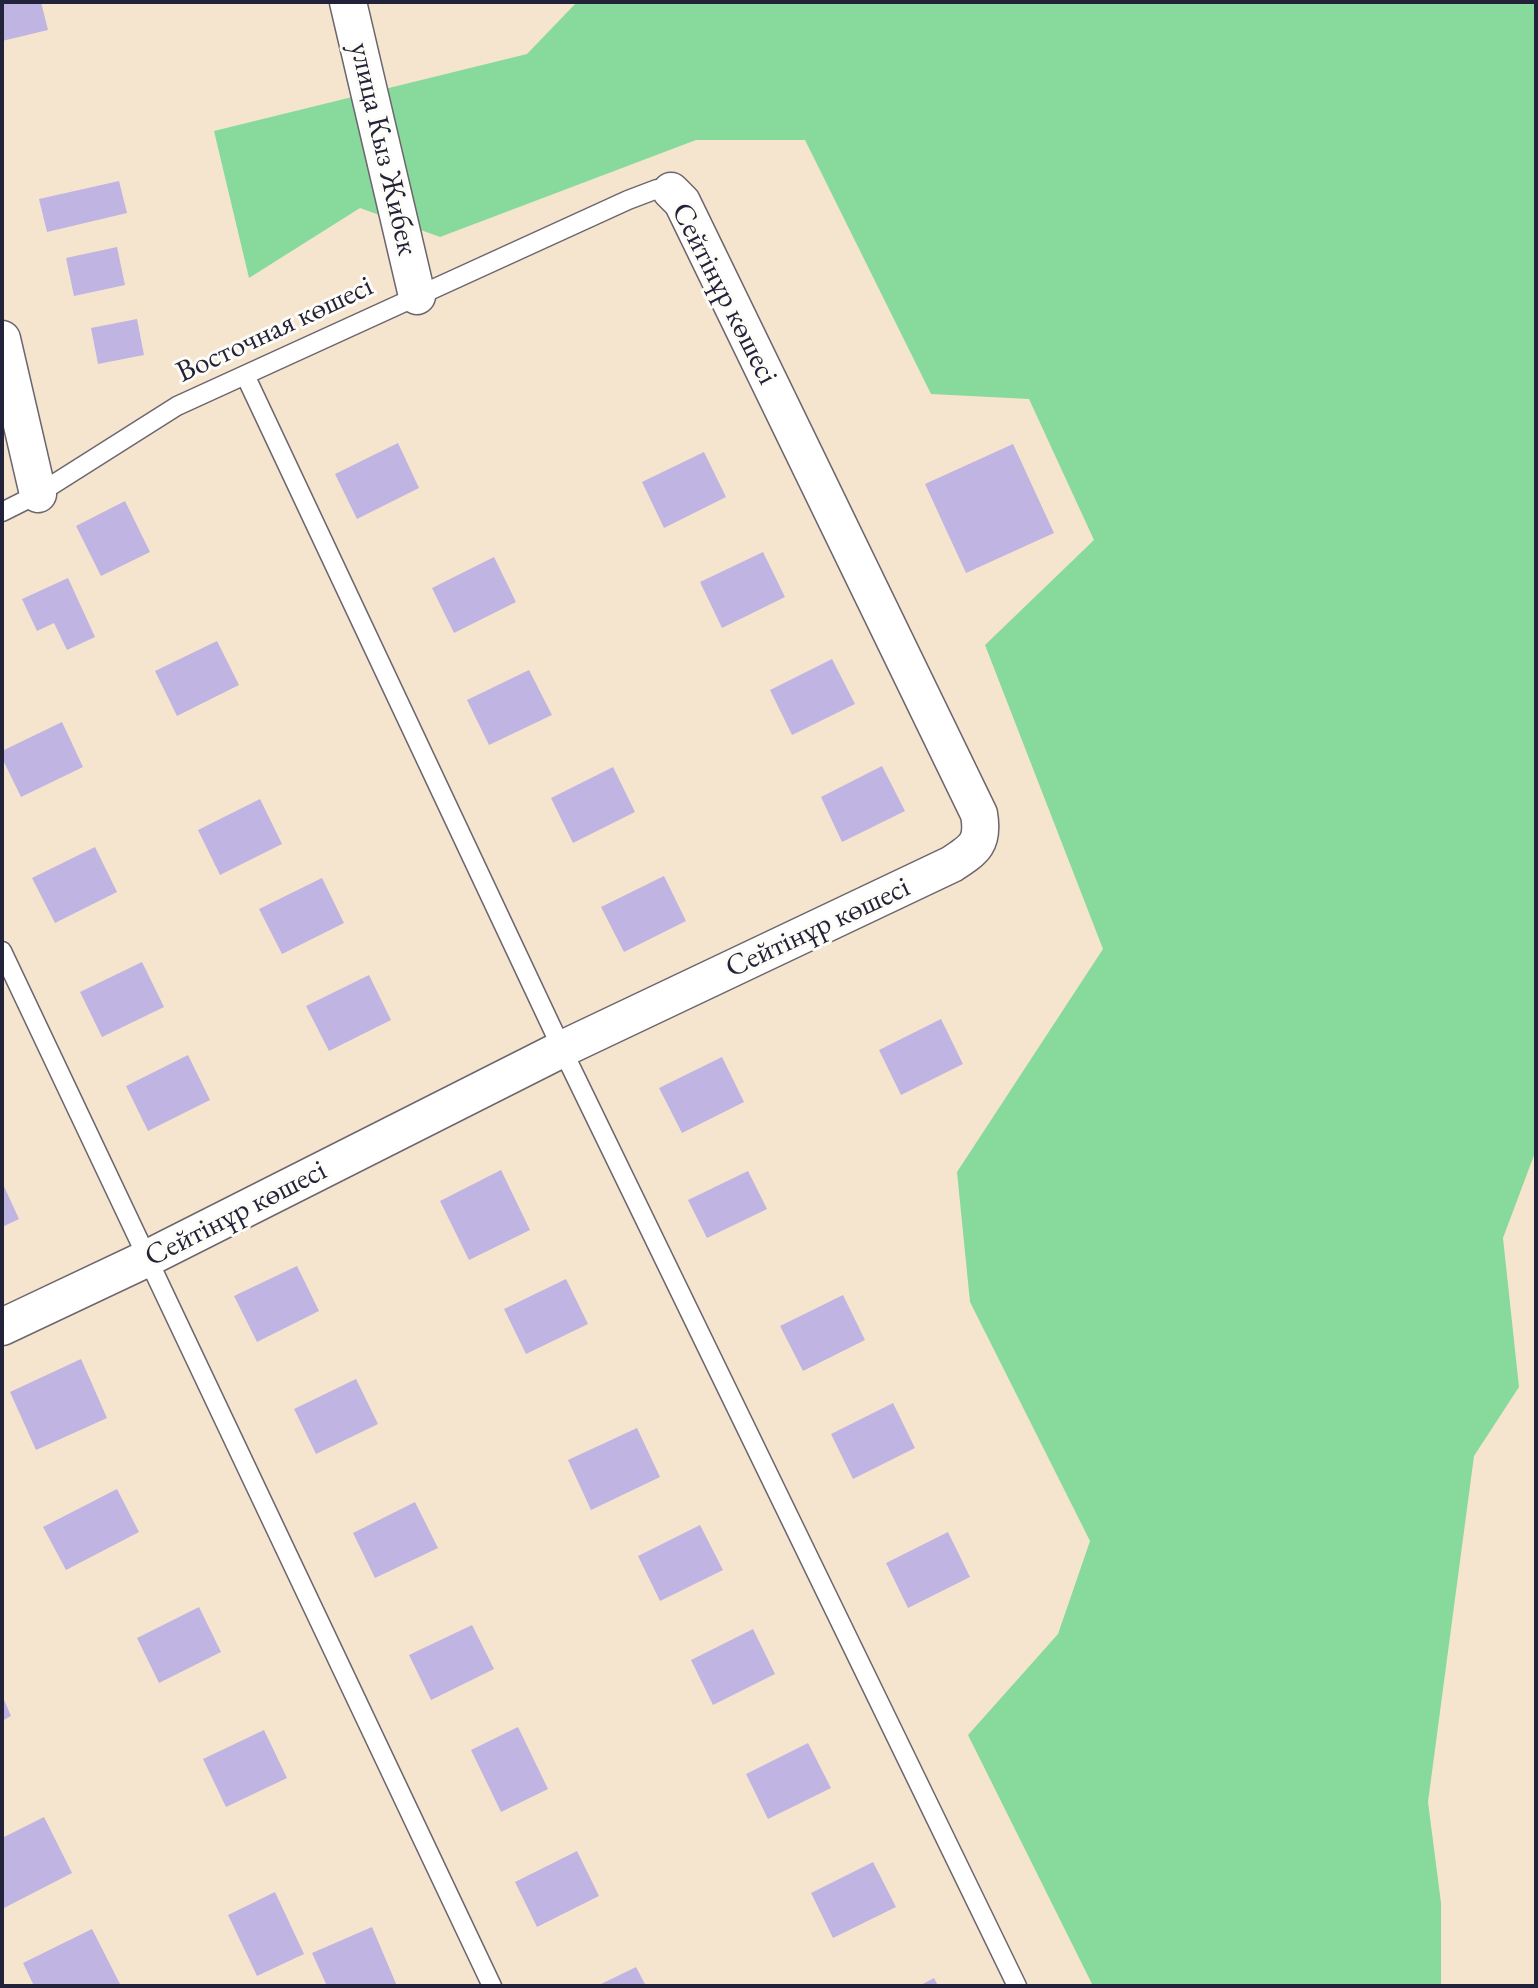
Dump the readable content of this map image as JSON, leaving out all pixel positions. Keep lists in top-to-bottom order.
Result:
{
  "streets": {
    "street": ["улица Кыз Жибек", "Сейтінұр көшесі"],
    "lane": ["Восточная көшесі"]
  },
  "crossings": [
    ["улица Кыз Жибек", "Восточная көшесі"],
    ["Сейтінұр көшесі", "Восточная көшесі"]
  ]
}
